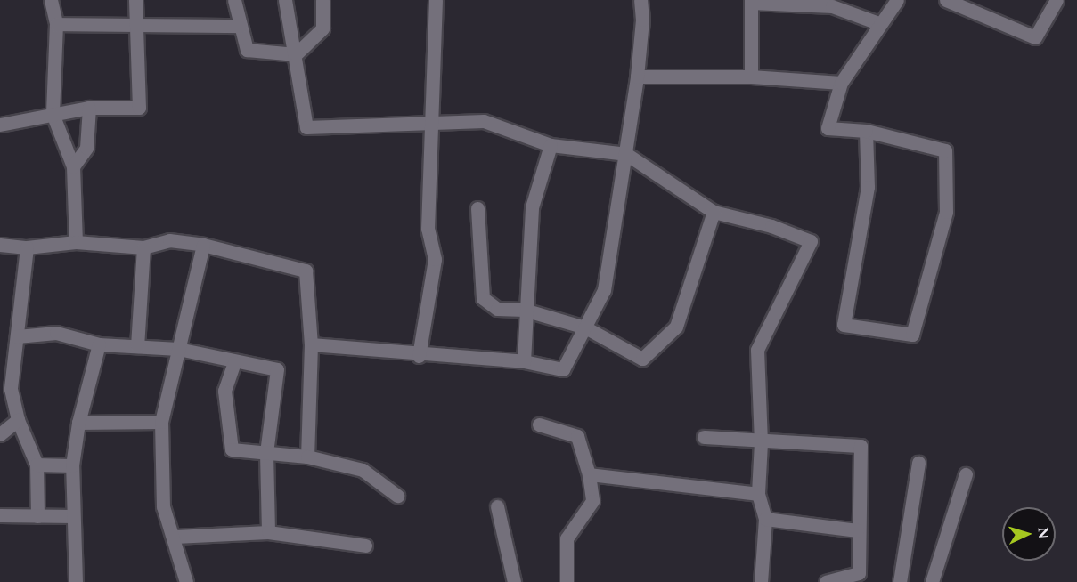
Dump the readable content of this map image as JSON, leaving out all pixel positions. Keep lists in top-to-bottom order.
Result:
{
  "north": "right"
}
